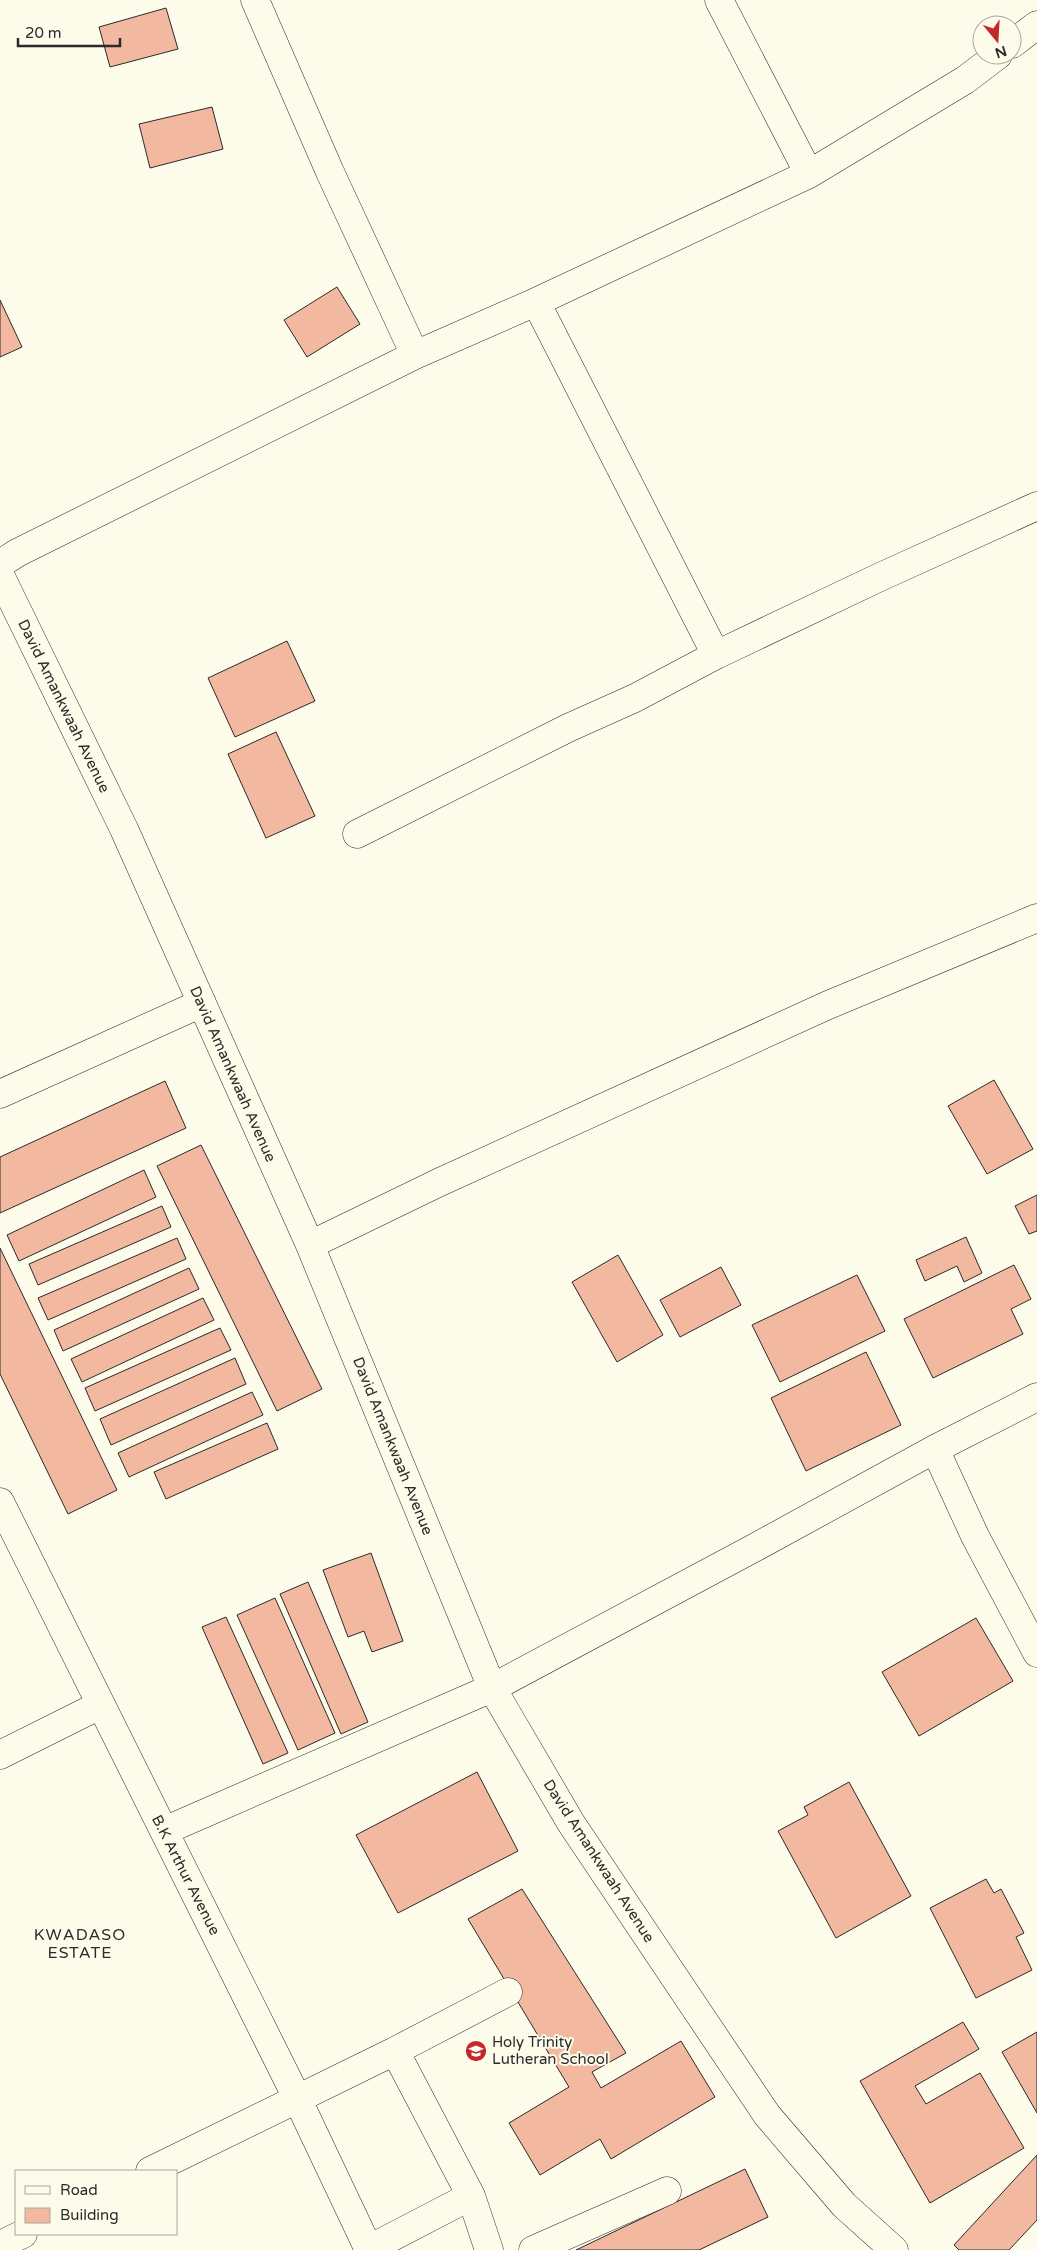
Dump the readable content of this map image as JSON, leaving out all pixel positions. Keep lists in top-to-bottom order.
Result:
{
  "streets": {
    "street": ["David Amankwaah Avenue", "B.K Arthur Avenue"]
  },
  "districts": ["KWADASO ESTATE"],
  "places": {
    "school or university": ["Holy Trinity Lutheran School"]
  },
  "legend": ["Road", "Building"],
  "scale_bar": "20 m",
  "north": "bottom"
}
